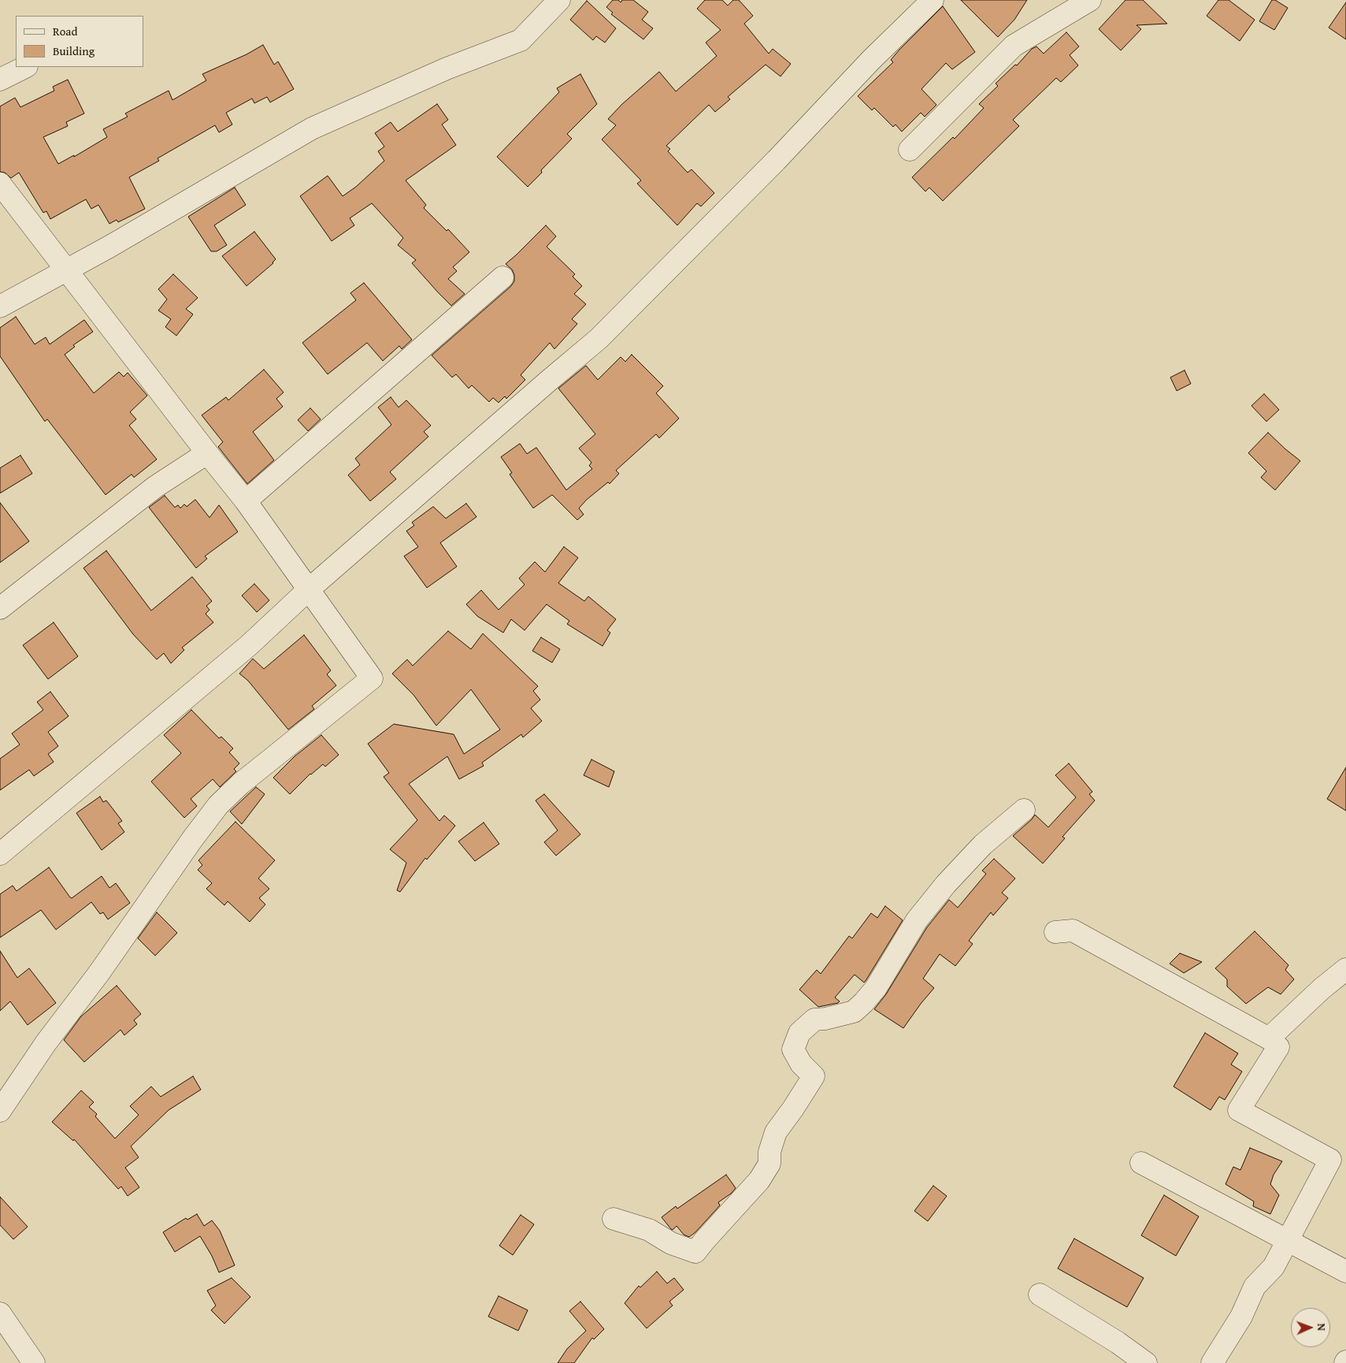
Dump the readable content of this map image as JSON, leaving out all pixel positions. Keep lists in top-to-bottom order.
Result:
{
  "legend": ["Road", "Building"],
  "north": "right"
}
